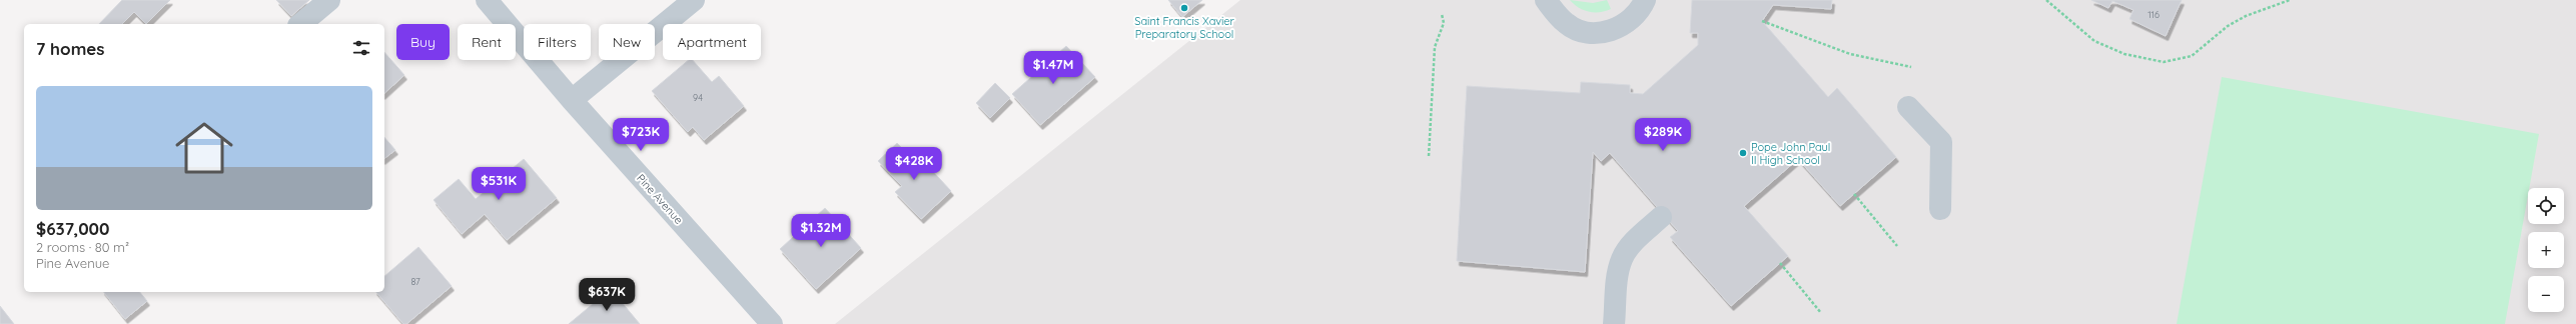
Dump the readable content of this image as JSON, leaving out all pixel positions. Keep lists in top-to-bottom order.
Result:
{
  "streets": {
    "street": ["Pine Avenue"]
  },
  "places": ["Saint Francis Xavier Preparatory School", "Pope John Paul II High School"],
  "house_numbers": ["116", "94", "87"],
  "page": {
    "chip": [
      "Buy",
      "Rent",
      "Filters",
      "New",
      "Apartment"
    ],
    "heading": "7 homes",
    "price": [
      "$1.47M",
      "$723K",
      "$289K",
      "$428K",
      "$531K",
      "$1.32M",
      "$637K"
    ],
    "list": [
      {
        "name": "$637,000",
        "note": "2 rooms · 80 m² · Pine Avenue"
      }
    ],
    "map_buttons": ["+", "−"]
  }
}
